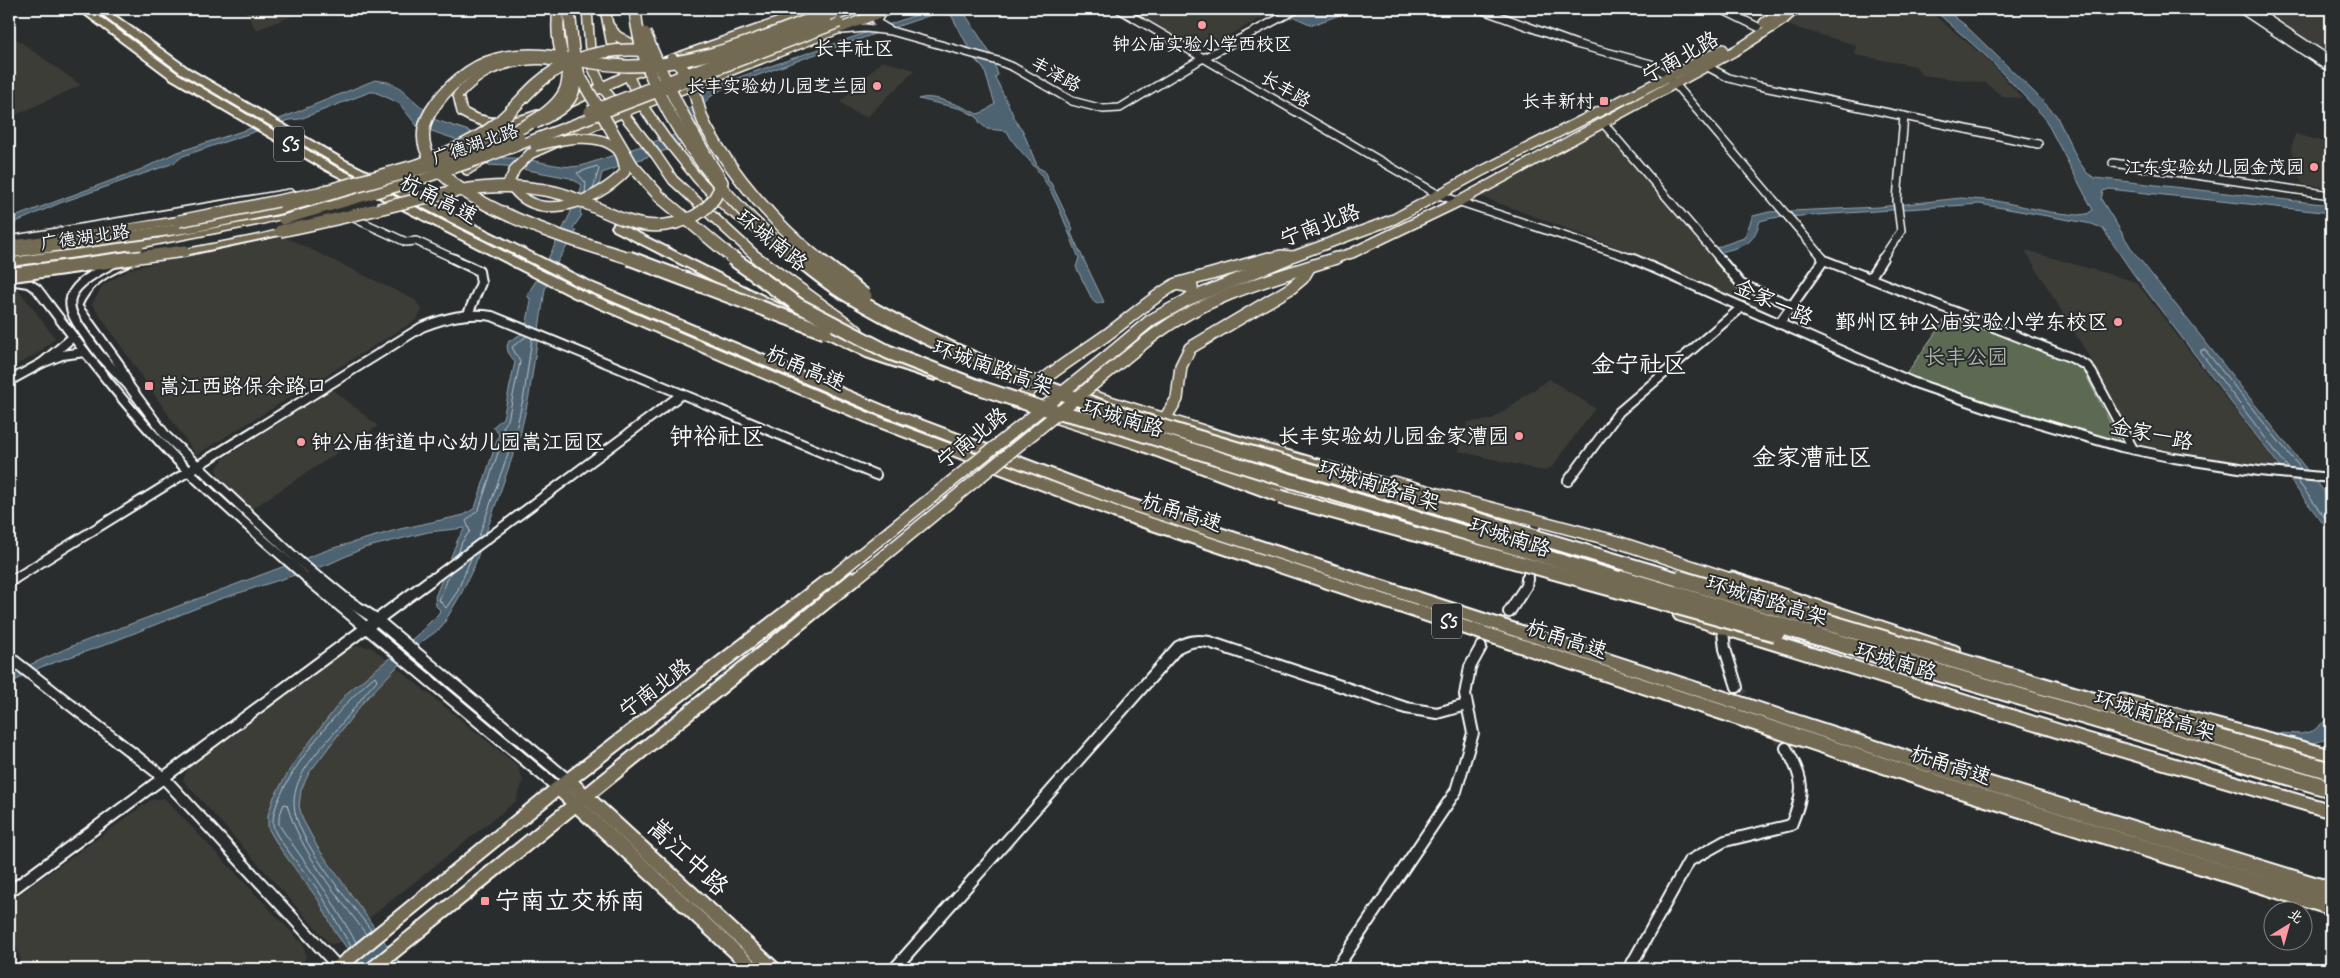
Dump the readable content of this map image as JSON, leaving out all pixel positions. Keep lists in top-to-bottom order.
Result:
{
  "streets": {
    "highway": ["S5", "杭甬高速", "环城南路高架"],
    "main road": [
      "宁南北路",
      "广德湖北路",
      "环城南路",
      "嵩江中路"
    ],
    "street": ["丰泽路", "长丰路", "金家一路"]
  },
  "crossings": [
    ["宁南北路", "长丰路"],
    ["宁南北路", "金家一路"],
    ["宁南北路", "嵩江中路"],
    ["丰泽路", "长丰路"],
    ["长丰路", "金家一路"]
  ],
  "districts": [
    "长丰社区",
    "金宁社区",
    "钟裕社区",
    "金家漕社区"
  ],
  "parks": ["长丰公园"],
  "places": {
    "other": [
      "钟公庙实验小学西校区",
      "长丰实验幼儿园芝兰园",
      "江东实验幼儿园金茂园",
      "鄞州区钟公庙实验小学东校区",
      "长丰实验幼儿园金家漕园",
      "钟公庙街道中心幼儿园嵩江园区"
    ],
    "transit": ["长丰新村", "嵩江西路保余路口", "宁南立交桥南"]
  },
  "north": "top right"
}
